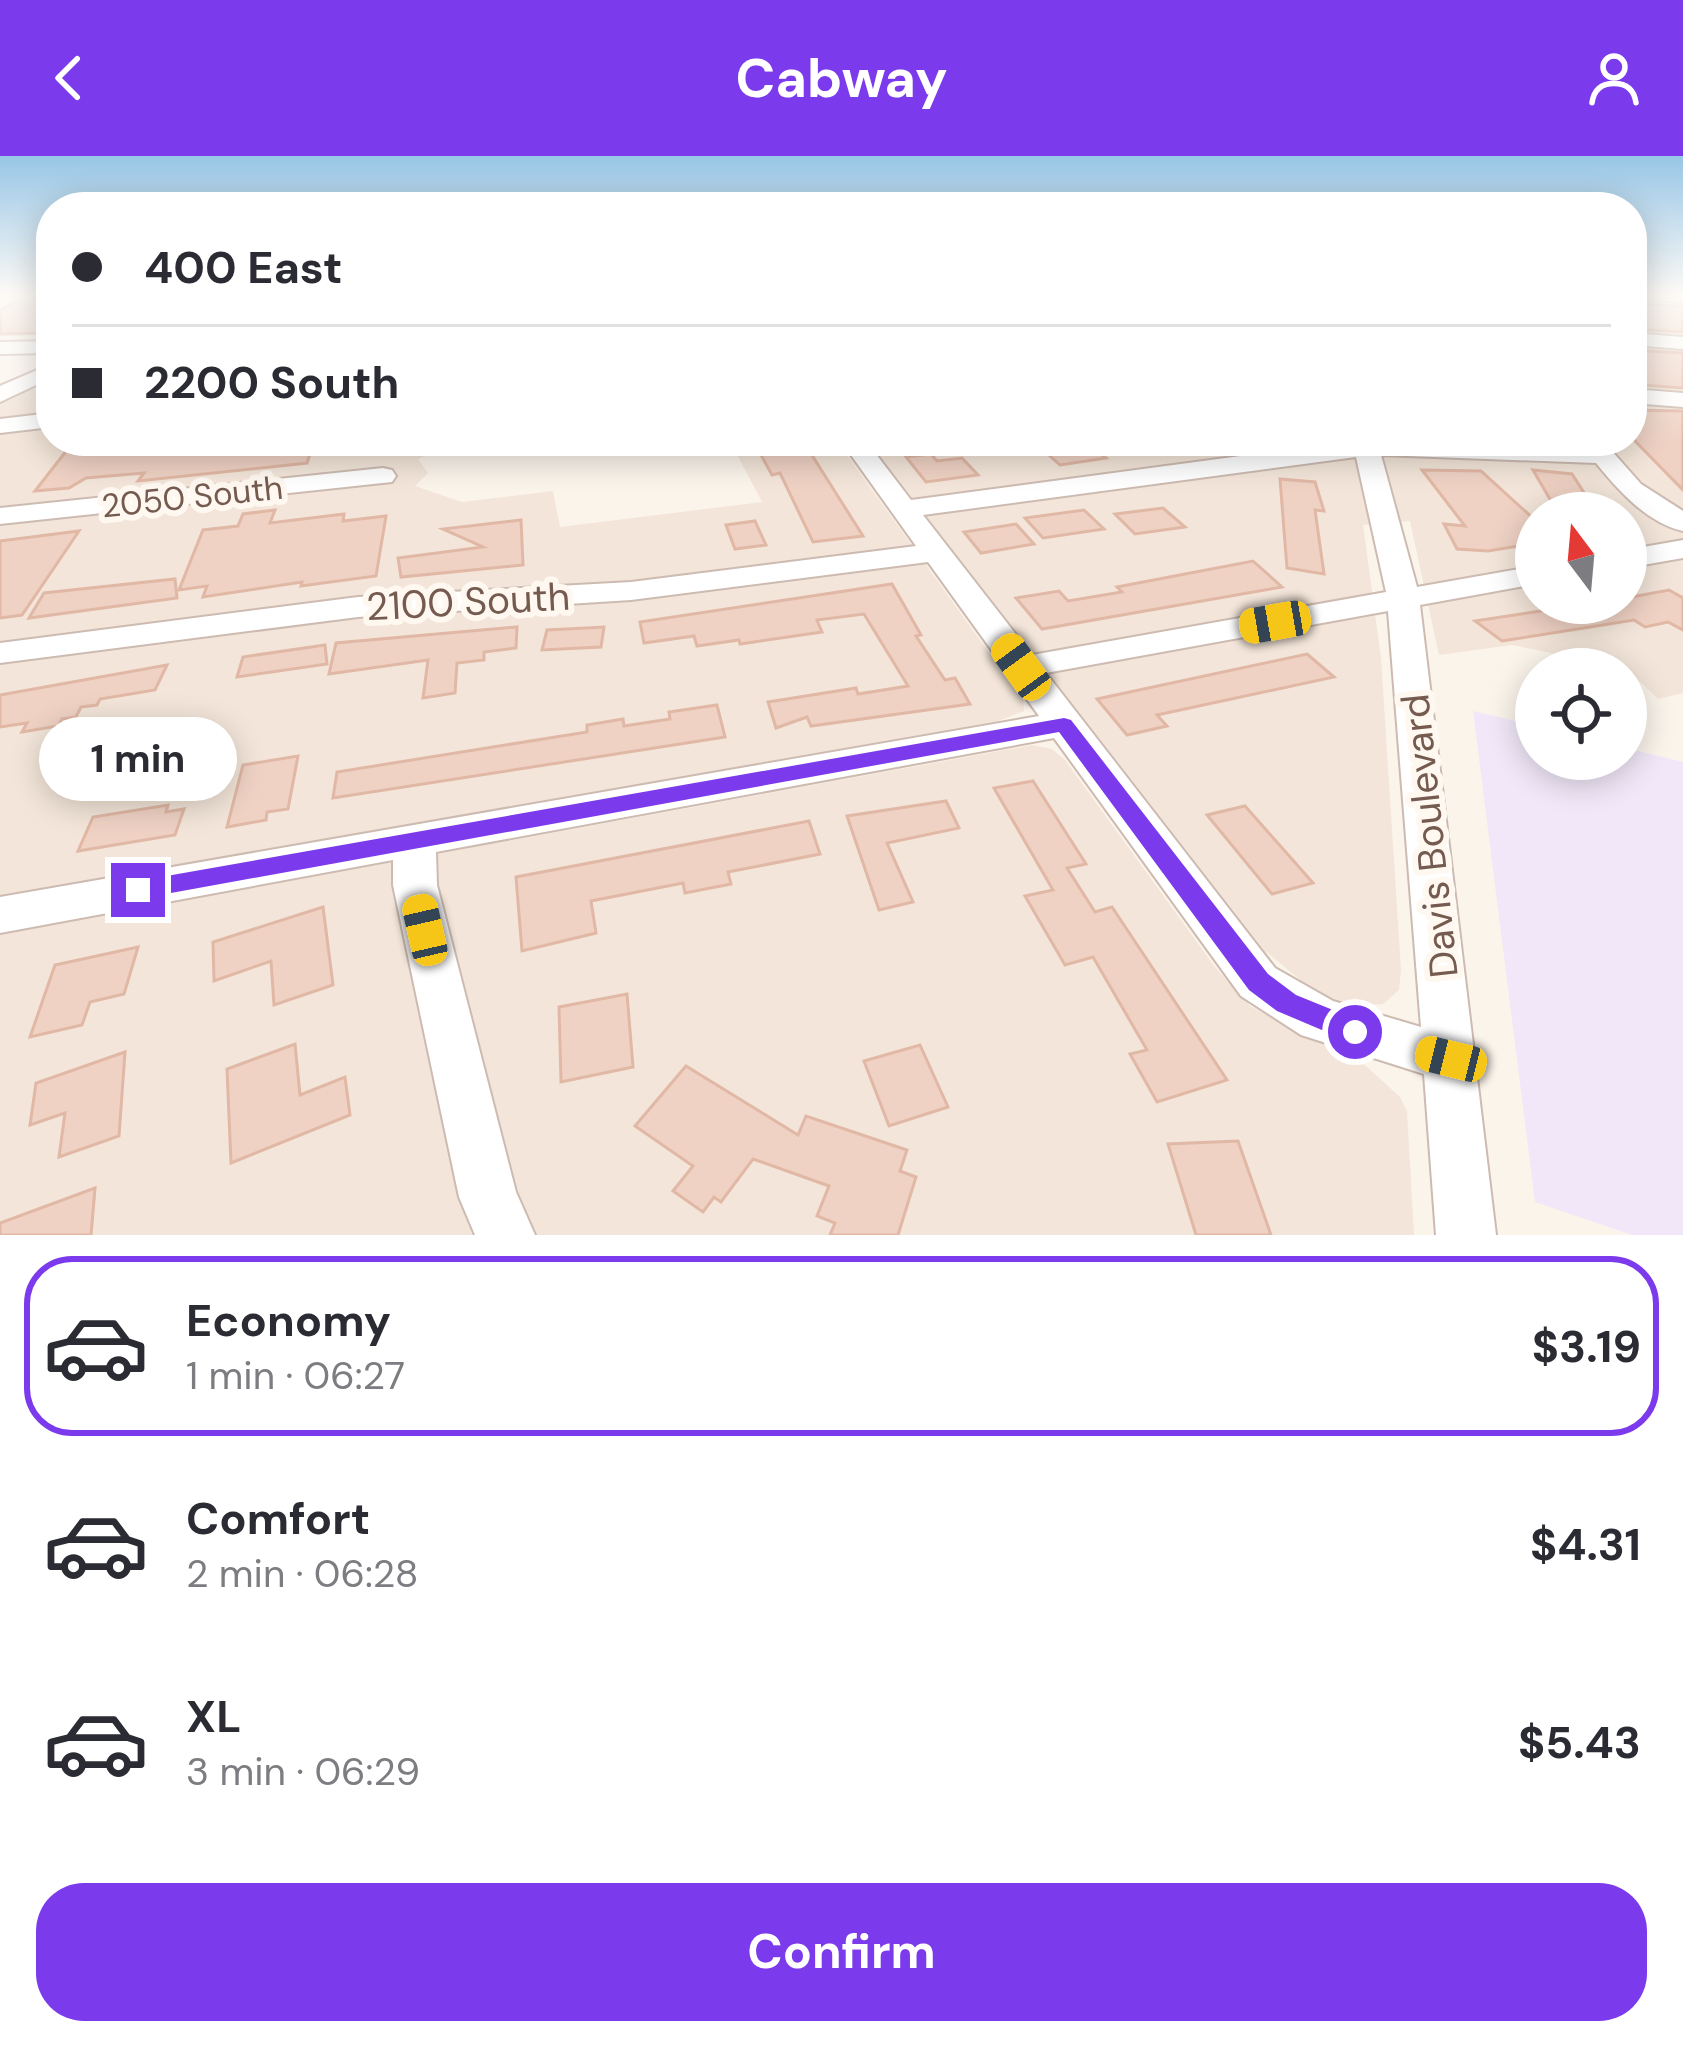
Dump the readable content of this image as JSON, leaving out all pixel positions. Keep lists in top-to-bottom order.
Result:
{
  "streets": {
    "street": ["2050 South", "2100 South", "Davis Boulevard"]
  },
  "north": "top",
  "page": {
    "header": "Cabway",
    "banner": ["400 East", "2200 South"],
    "bubble": "1 min",
    "list": [
      {
        "name": "Economy",
        "note": "1 min · 06:27",
        "value": "$3.19"
      },
      {
        "name": "Comfort",
        "note": "2 min · 06:28",
        "value": "$4.31"
      },
      {
        "name": "XL",
        "note": "3 min · 06:29",
        "value": "$5.43"
      }
    ],
    "buttons": "Confirm"
  }
}
